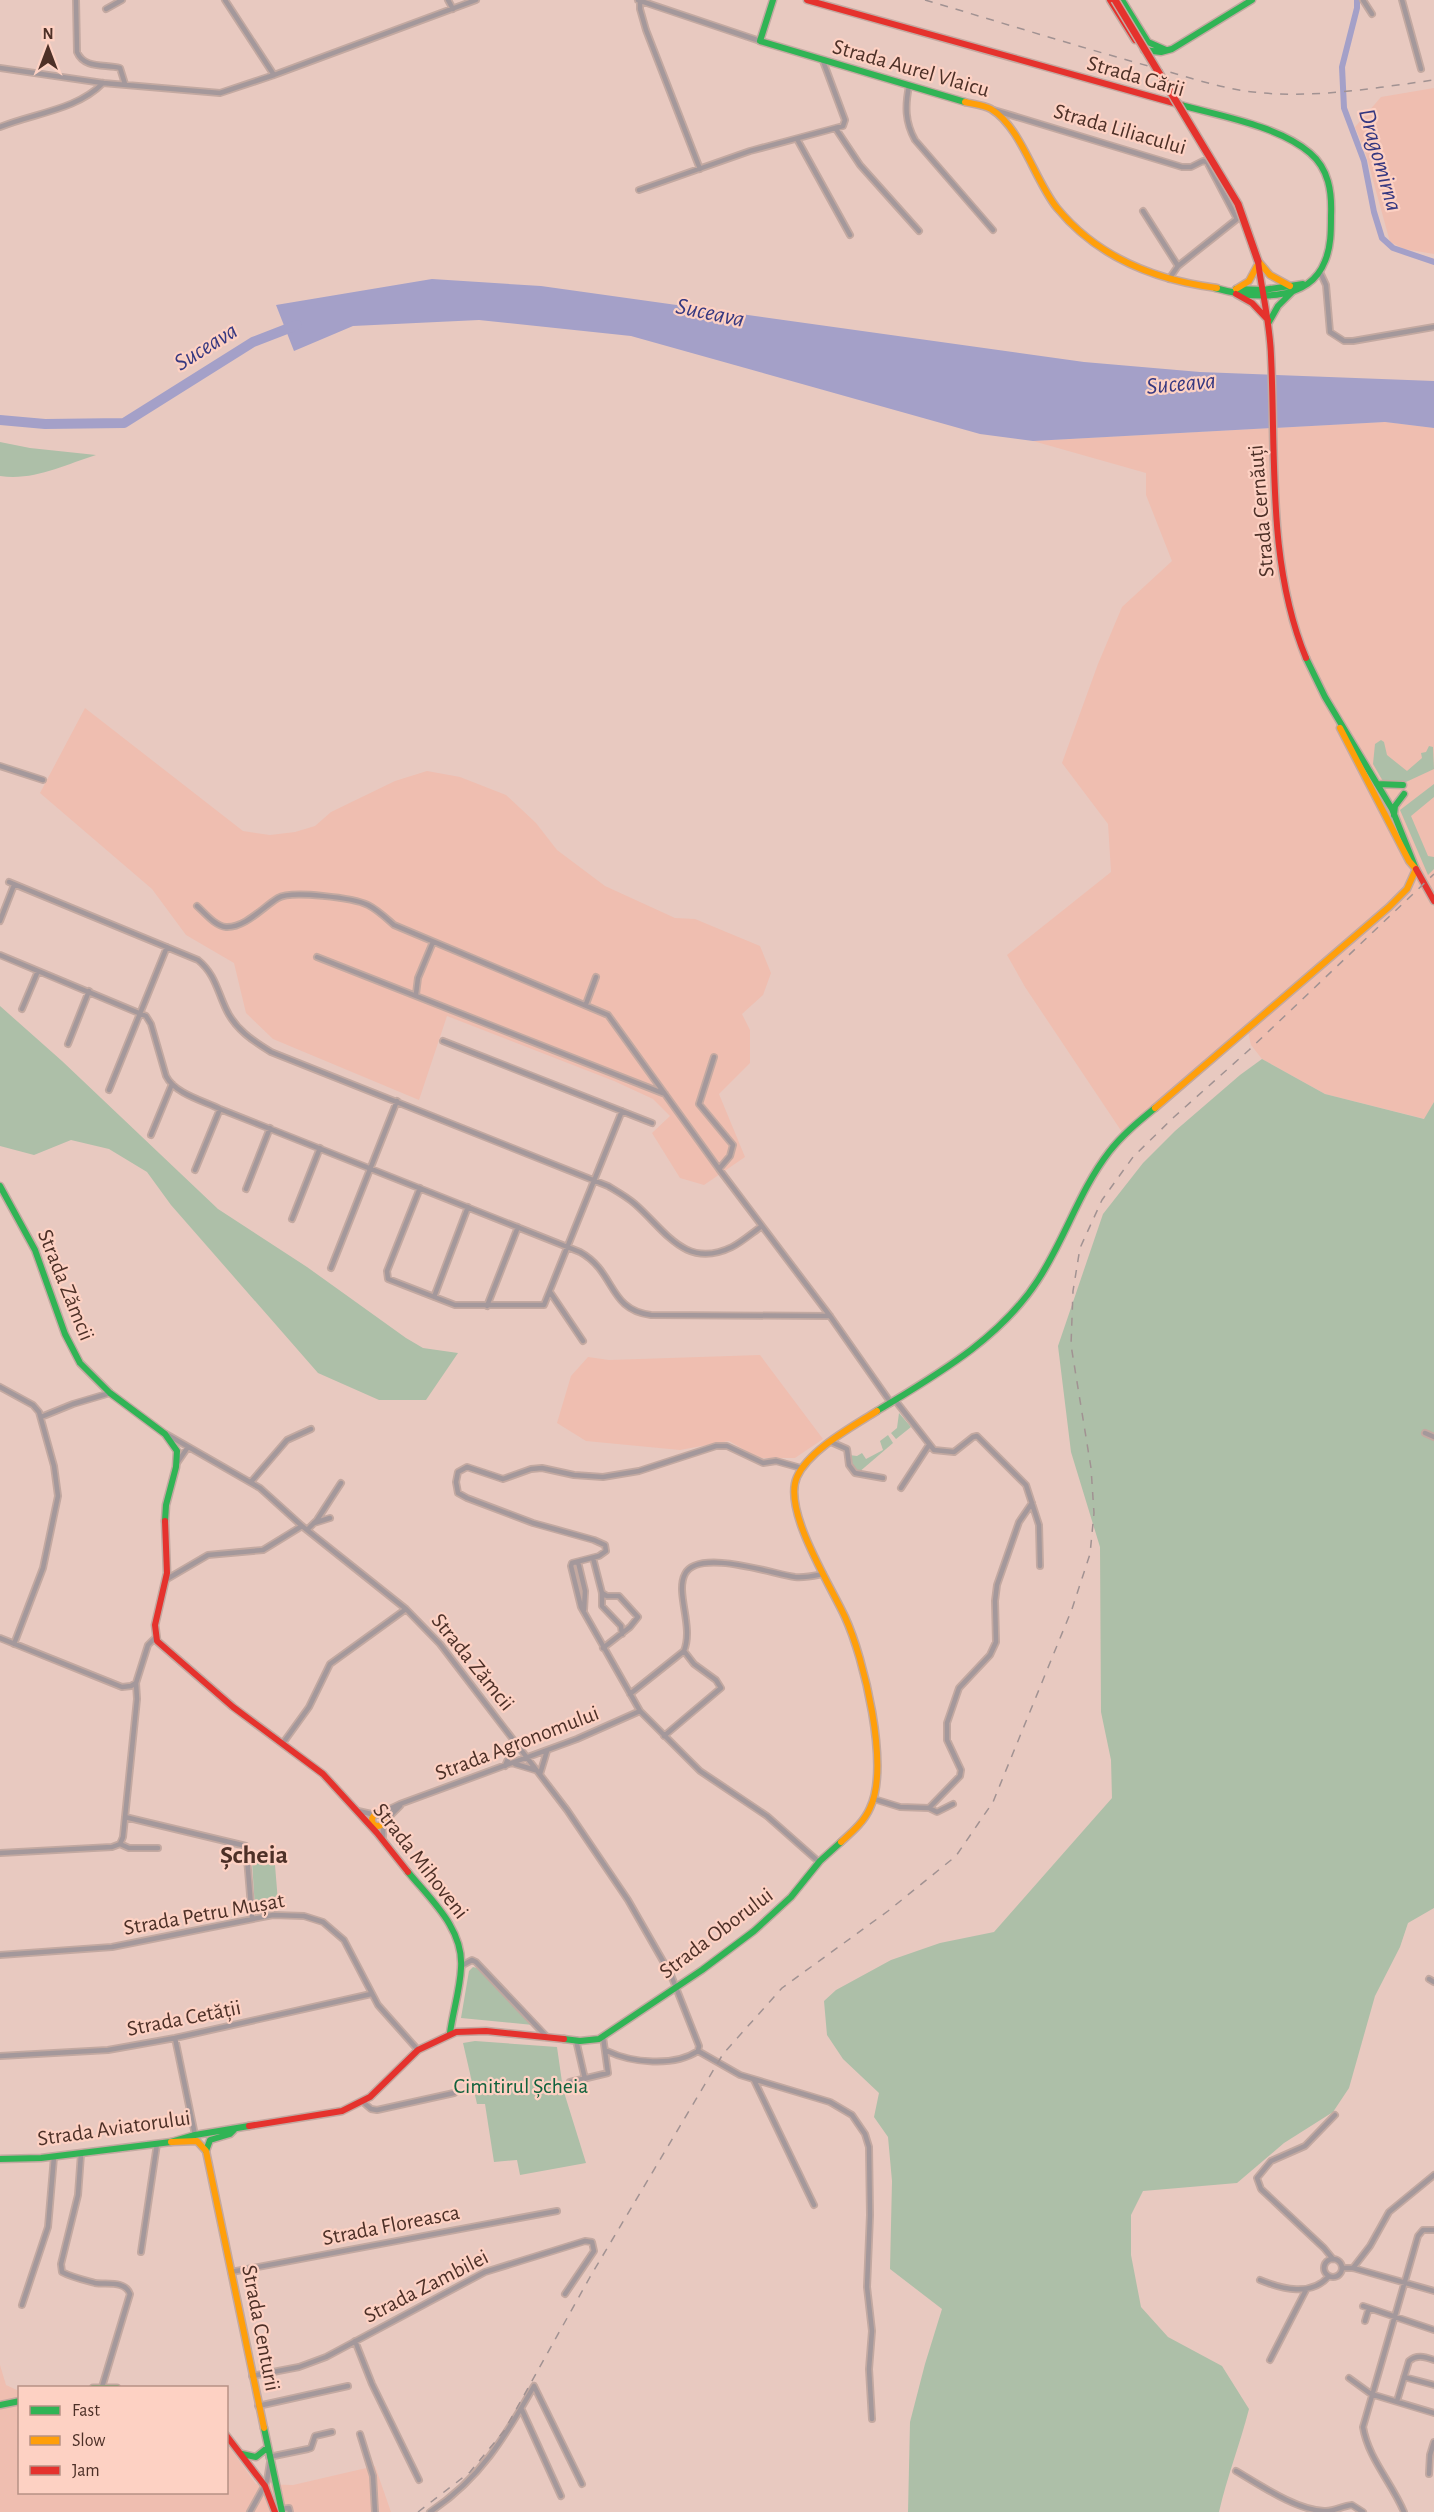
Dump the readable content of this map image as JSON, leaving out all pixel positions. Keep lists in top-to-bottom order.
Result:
{
  "streets": {
    "main road": [
      "Strada Aurel Vlaicu",
      "Strada Gării",
      "Strada Cernăuți",
      "Strada Zămcii",
      "Strada Mihoveni",
      "Strada Oborului",
      "Strada Aviatorului",
      "Strada Centurii"
    ],
    "street": [
      "Strada Liliacului",
      "Strada Agronomului",
      "Strada Petru Mușat",
      "Strada Cetății",
      "Strada Floreasca",
      "Strada Zambilei"
    ]
  },
  "crossings": [
    ["Strada Aurel Vlaicu", "Strada Liliacului"],
    ["Strada Aurel Vlaicu", "Strada Cernăuți"],
    ["Strada Zămcii", "Strada Agronomului"],
    ["Strada Zămcii", "Strada Oborului"],
    ["Strada Agronomului", "Strada Mihoveni"],
    ["Strada Mihoveni", "Strada Oborului"],
    ["Strada Petru Mușat", "Strada Cetății"],
    ["Strada Floreasca", "Strada Centurii"],
    ["Strada Zambilei", "Strada Centurii"]
  ],
  "districts": ["Șcheia"],
  "water": ["Dragomirna", "Suceava"],
  "parks": ["Cimitirul Șcheia"],
  "legend": ["Fast", "Slow", "Jam"],
  "north": "top"
}
